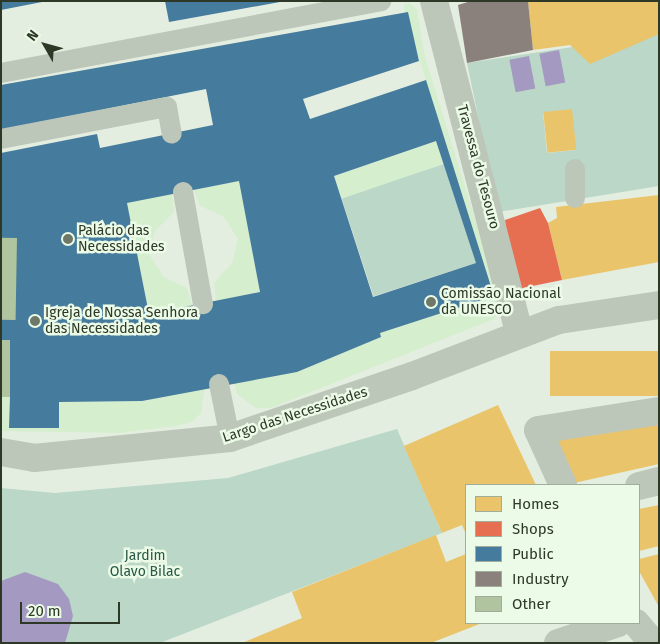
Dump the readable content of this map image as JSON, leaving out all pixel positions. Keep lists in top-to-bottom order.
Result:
{
  "streets": {
    "street": ["Travessa do Tesouro", "Largo das Necessidades"]
  },
  "crossings": [
    ["Travessa do Tesouro", "Largo das Necessidades"]
  ],
  "parks": ["Jardim Olavo Bilac"],
  "places": ["Palácio das Necessidades", "Comissão Nacional da UNESCO", "Igreja de Nossa Senhora das Necessidades"],
  "legend": [
    "Homes",
    "Shops",
    "Public",
    "Industry",
    "Other"
  ],
  "scale_bar": "20 m",
  "north": "top left"
}
